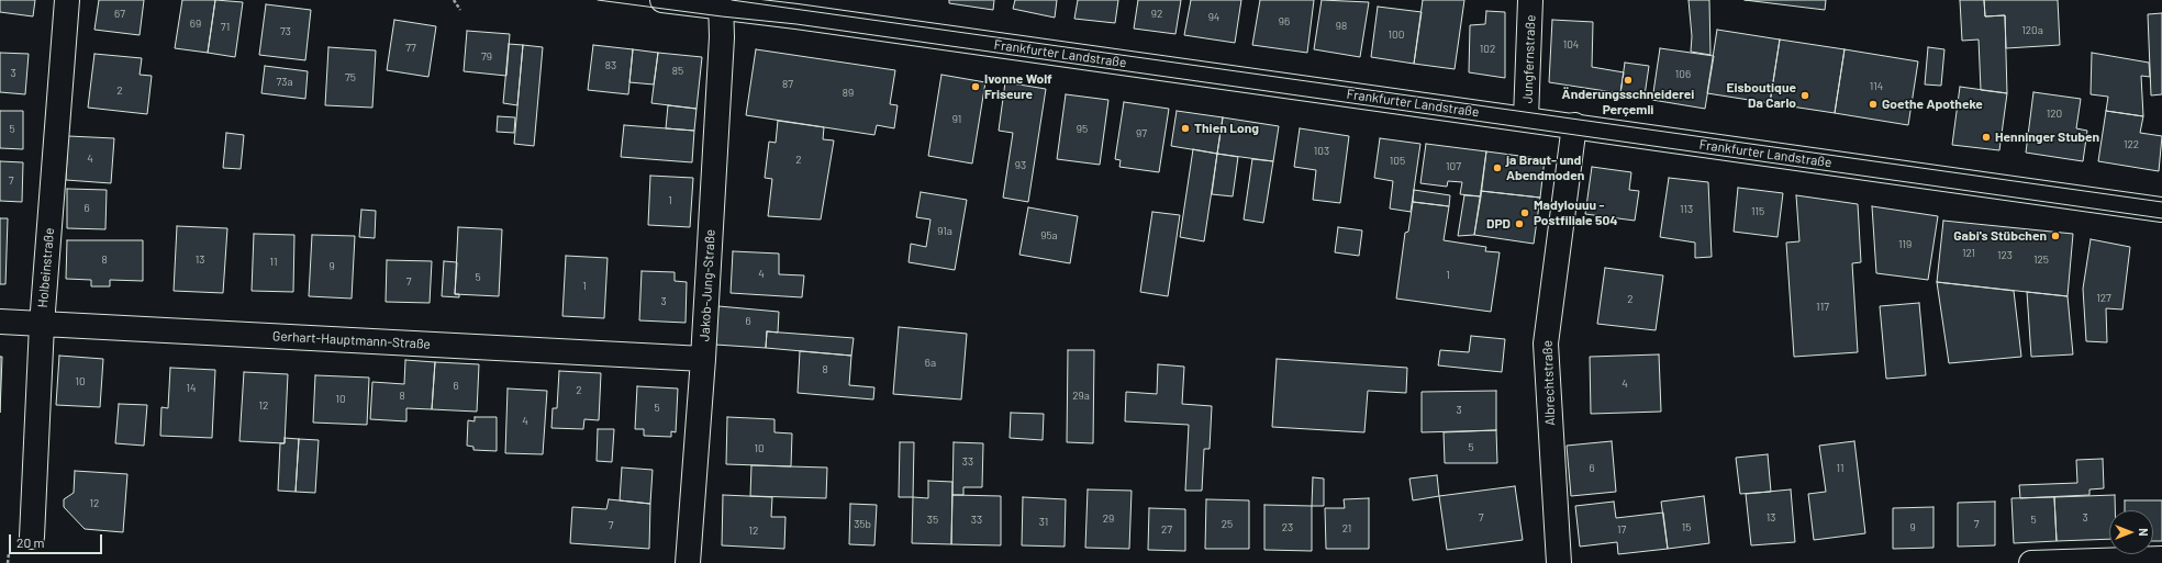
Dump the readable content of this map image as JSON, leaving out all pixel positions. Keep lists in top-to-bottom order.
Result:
{
  "streets": {
    "street": [
      "Frankfurter Landstraße",
      "Jungfernstraße",
      "Holbeinstraße",
      "Jakob-Jung-Straße",
      "Gerhart-Hauptmann-Straße",
      "Albrechtstraße"
    ]
  },
  "crossings": [
    ["Frankfurter Landstraße", "Jungfernstraße"],
    ["Frankfurter Landstraße", "Jakob-Jung-Straße"],
    ["Frankfurter Landstraße", "Albrechtstraße"],
    ["Holbeinstraße", "Gerhart-Hauptmann-Straße"],
    ["Jakob-Jung-Straße", "Gerhart-Hauptmann-Straße"]
  ],
  "places": [
    "Änderungsschneiderei Perçemli",
    "Ivonne Wolf Friseure",
    "Eisboutique Da Carlo",
    "Goethe Apotheke",
    "Thien Long",
    "Henninger Stuben",
    "ja Braut- und Abendmoden",
    "Madylouuu - Postfiliale 504",
    "DPD",
    "Gabi's Stübchen"
  ],
  "house_numbers": [
    "67",
    "92",
    "94",
    "96",
    "69",
    "98",
    "71",
    "120a",
    "73",
    "100",
    "104",
    "77",
    "102",
    "79",
    "83",
    "85",
    "3",
    "106",
    "75",
    "73a",
    "87",
    "114",
    "2",
    "89",
    "120",
    "91",
    "5",
    "95",
    "97",
    "122",
    "103",
    "4",
    "2",
    "105",
    "93",
    "107",
    "7",
    "1",
    "6",
    "113",
    "115",
    "91a",
    "95a",
    "119",
    "121",
    "123",
    "8",
    "13",
    "125",
    "11",
    "9",
    "4",
    "1",
    "5",
    "7",
    "1",
    "127",
    "2",
    "3",
    "117",
    "6",
    "6a",
    "8",
    "10",
    "4",
    "6",
    "14",
    "2",
    "8",
    "29a",
    "10",
    "12",
    "5",
    "3",
    "4",
    "5",
    "10",
    "33",
    "6",
    "11",
    "12",
    "7",
    "13",
    "3",
    "29",
    "35",
    "33",
    "5",
    "31",
    "35b",
    "25",
    "7",
    "7",
    "23",
    "15",
    "9",
    "21",
    "27",
    "17",
    "12"
  ],
  "scale_bar": "20 m",
  "north": "right"
}
